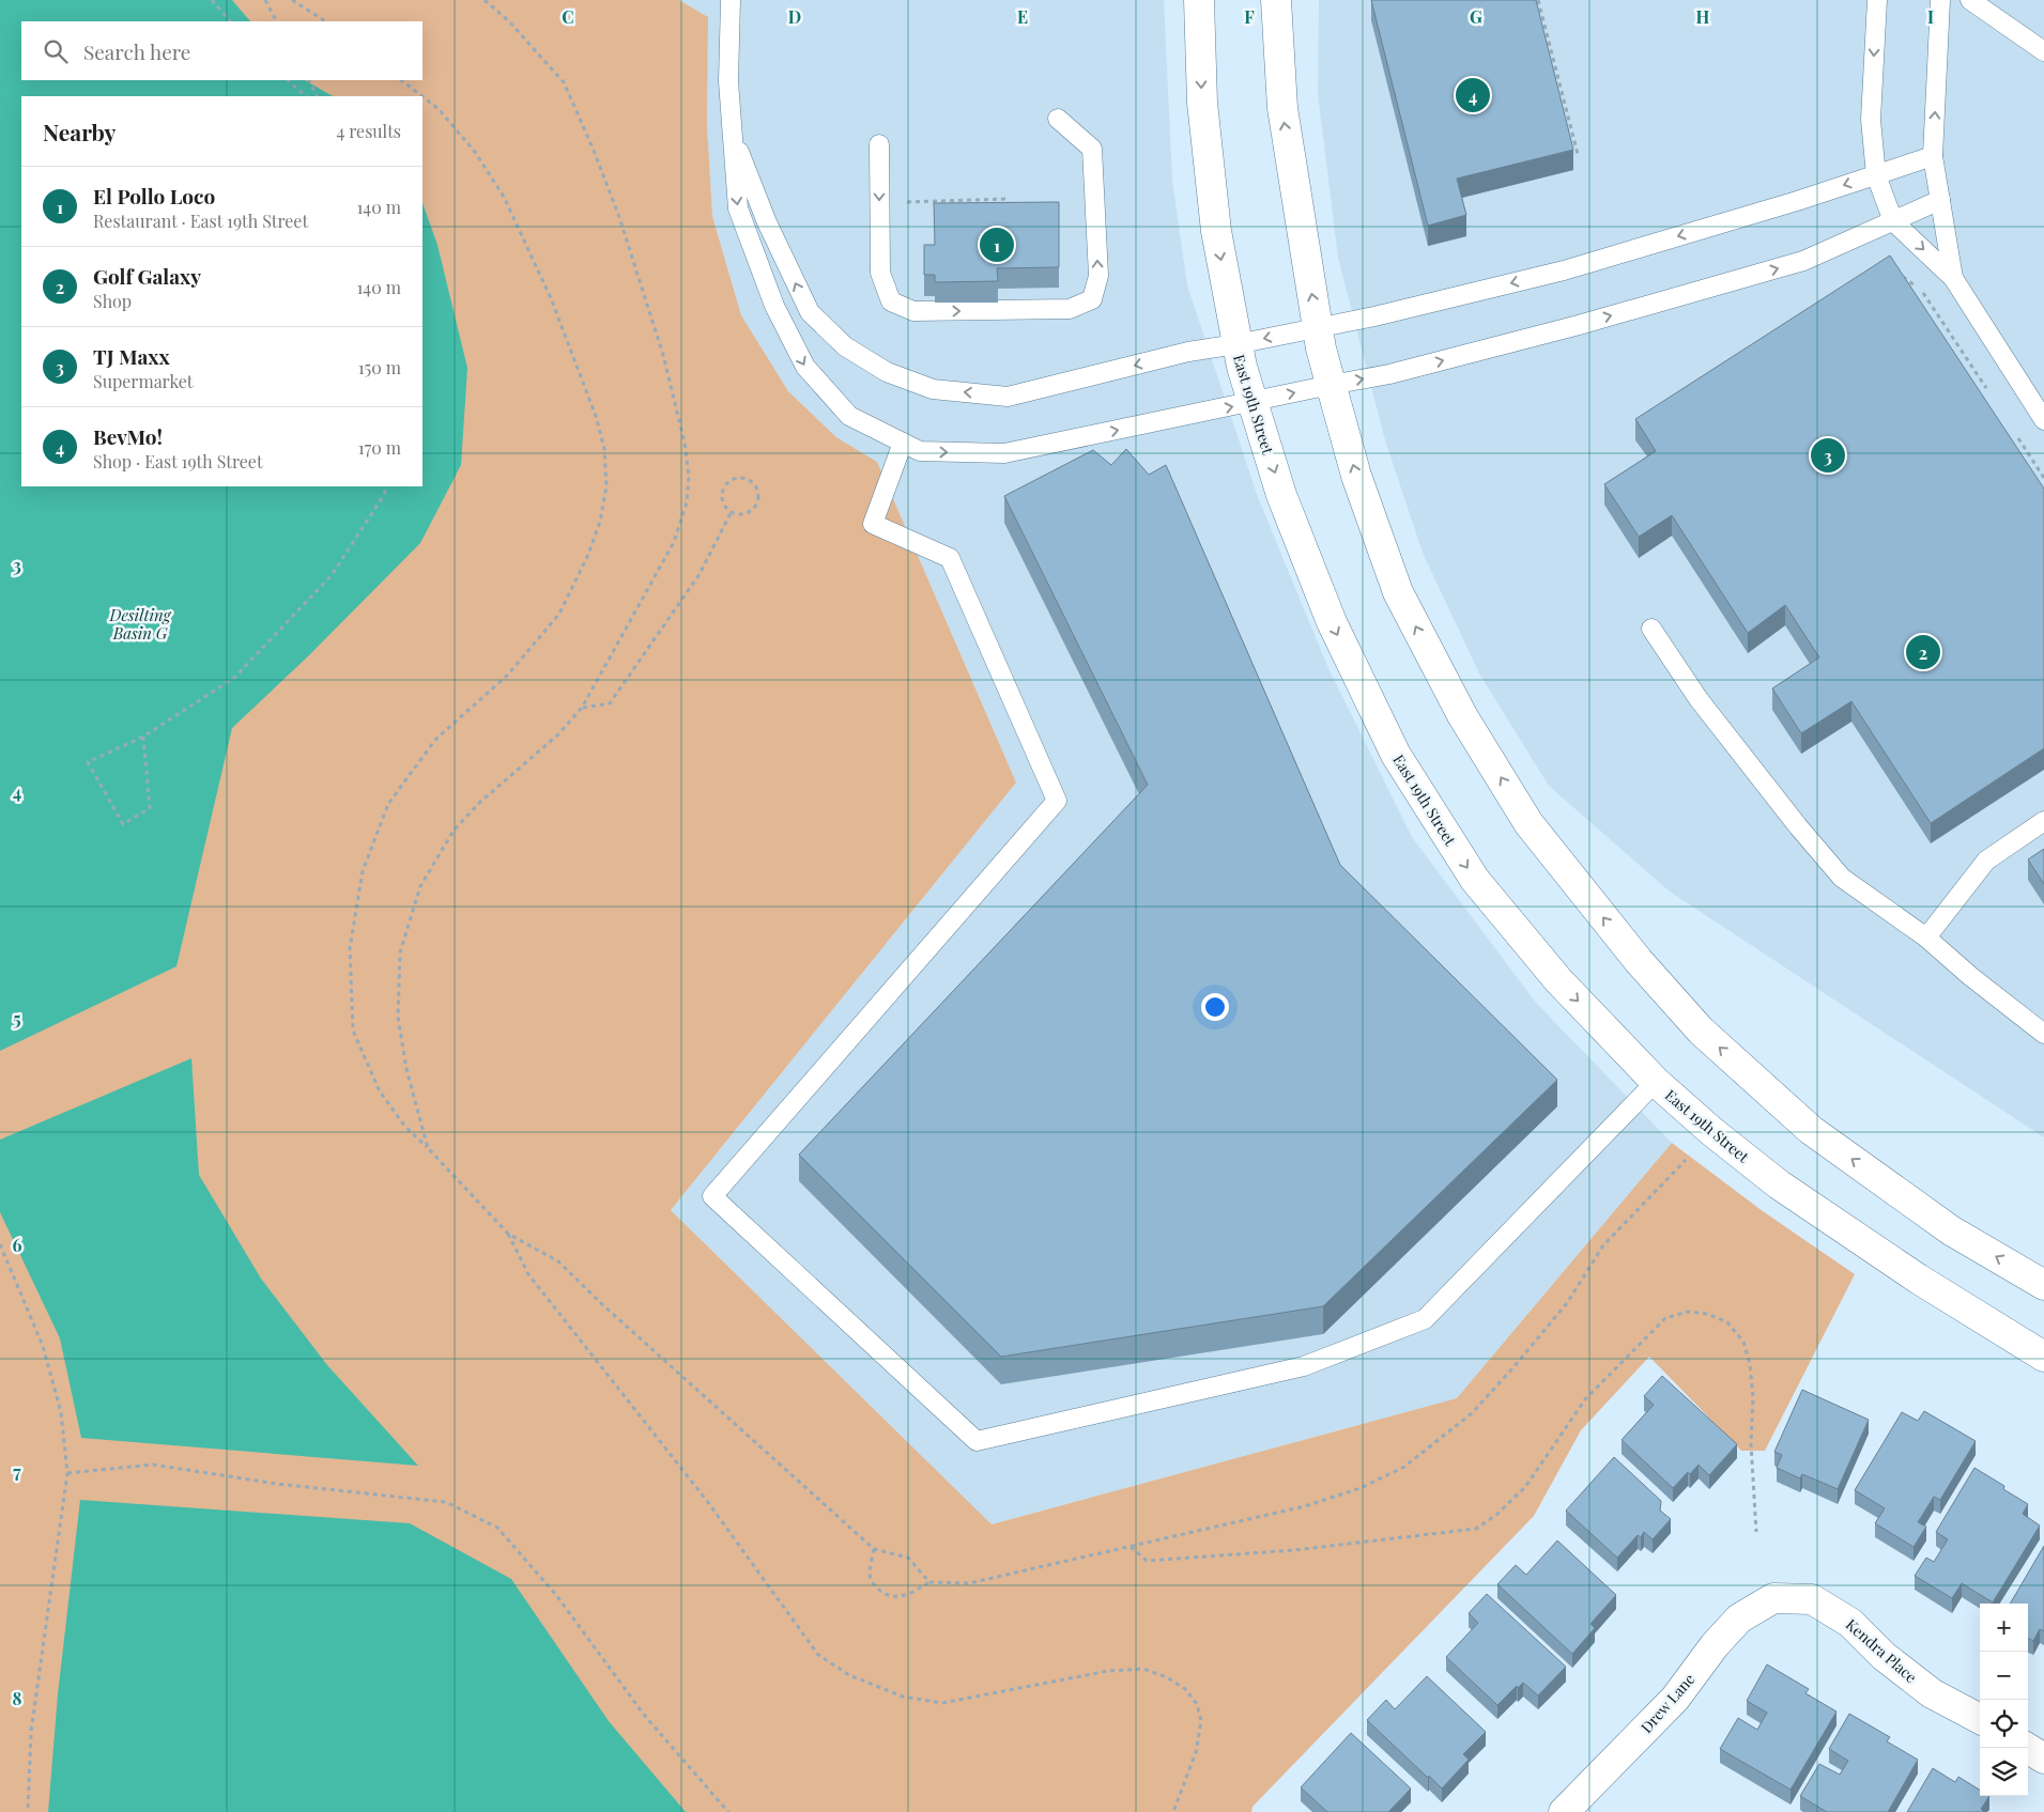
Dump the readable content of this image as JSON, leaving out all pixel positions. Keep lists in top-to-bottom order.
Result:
{
  "streets": {
    "main road": ["East 19th Street", "Kendra Place", "Drew Lane"]
  },
  "crossings": [
    ["Kendra Place", "Drew Lane"]
  ],
  "water": ["Desilting Basin G"],
  "page": {
    "search": "Search here",
    "pins": [
      "4",
      "1",
      "3",
      "2"
    ],
    "heading": ["Nearby", "4 results"],
    "list": [
      {
        "mark": "1",
        "name": "El Pollo Loco",
        "note": "Restaurant · East 19th Street",
        "value": "140 m"
      },
      {
        "mark": "2",
        "name": "Golf Galaxy",
        "note": "Shop",
        "value": "140 m"
      },
      {
        "mark": "3",
        "name": "TJ Maxx",
        "note": "Supermarket",
        "value": "150 m"
      },
      {
        "mark": "4",
        "name": "BevMo!",
        "note": "Shop · East 19th Street",
        "value": "170 m"
      }
    ],
    "map_buttons": ["+", "−"]
  },
  "grid": {
    "columns": [
      "C",
      "D",
      "E",
      "F",
      "G",
      "H",
      "I"
    ],
    "rows": [
      "3",
      "4",
      "5",
      "6",
      "7",
      "8"
    ]
  }
}
